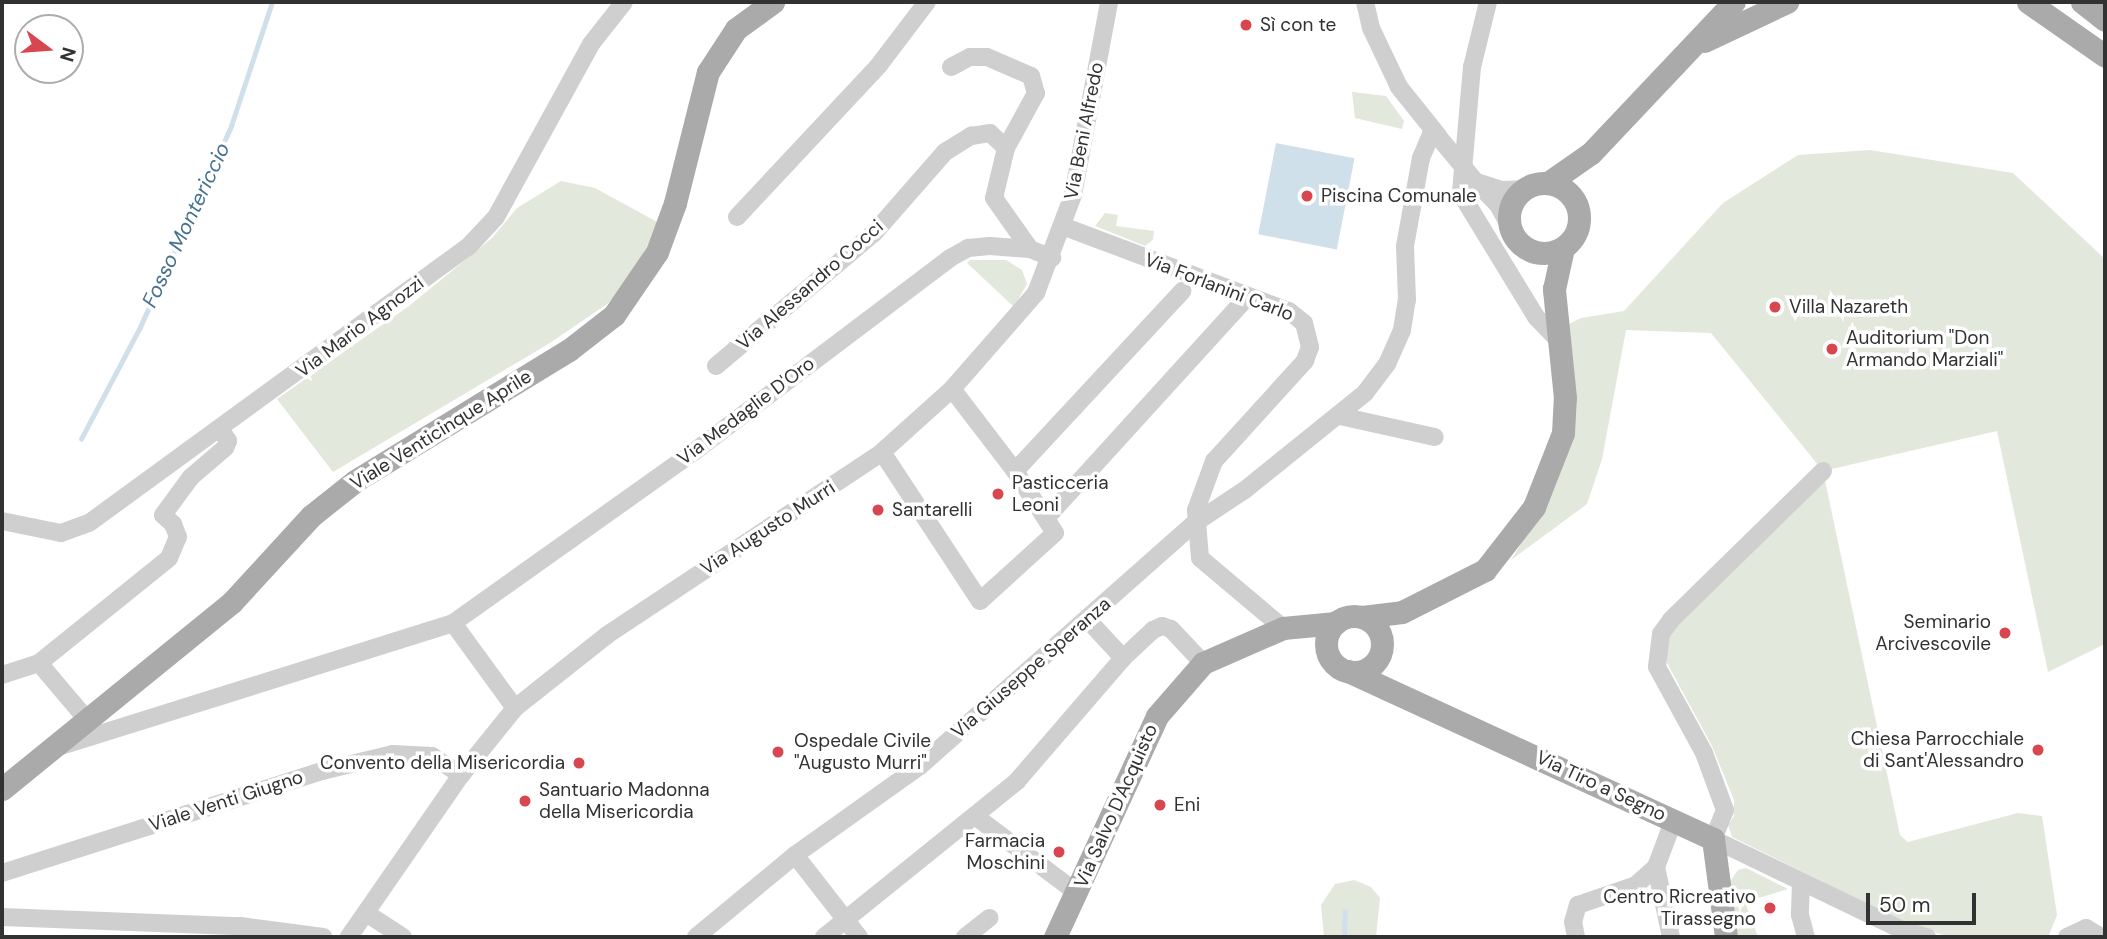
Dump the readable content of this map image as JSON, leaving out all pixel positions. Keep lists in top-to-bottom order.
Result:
{
  "streets": {
    "main road": ["Viale Venticinque Aprile", "Via Tiro a Segno", "Via Salvo D'Acquisto"],
    "street": [
      "Via Beni Alfredo",
      "Via Alessandro Cocci",
      "Via Forlanini Carlo",
      "Via Mario Agnozzi",
      "Via Medaglie D'Oro",
      "Via Augusto Murri",
      "Via Giuseppe Speranza",
      "Viale Venti Giugno"
    ]
  },
  "crossings": [
    ["Via Beni Alfredo", "Via Forlanini Carlo"],
    ["Via Beni Alfredo", "Via Medaglie D'Oro"],
    ["Via Beni Alfredo", "Via Augusto Murri"],
    ["Via Forlanini Carlo", "Via Giuseppe Speranza"],
    ["Via Medaglie D'Oro", "Viale Venticinque Aprile"],
    ["Via Medaglie D'Oro", "Via Augusto Murri"],
    ["Via Augusto Murri", "Viale Venti Giugno"]
  ],
  "water": ["Fosso Montericcio"],
  "places": [
    "Sì con te",
    "Piscina Comunale",
    "Villa Nazareth",
    "Auditorium \"Don Armando Marziali\"",
    "Pasticceria Leoni",
    "Santarelli",
    "Seminario Arcivescovile",
    "Chiesa Parrocchiale di Sant'Alessandro",
    "Ospedale Civile \"Augusto Murri\"",
    "Convento della Misericordia",
    "Santuario Madonna della Misericordia",
    "Eni",
    "Farmacia Moschini",
    "Centro Ricreativo Tirassegno"
  ],
  "scale_bar": "50 m",
  "north": "right"
}
